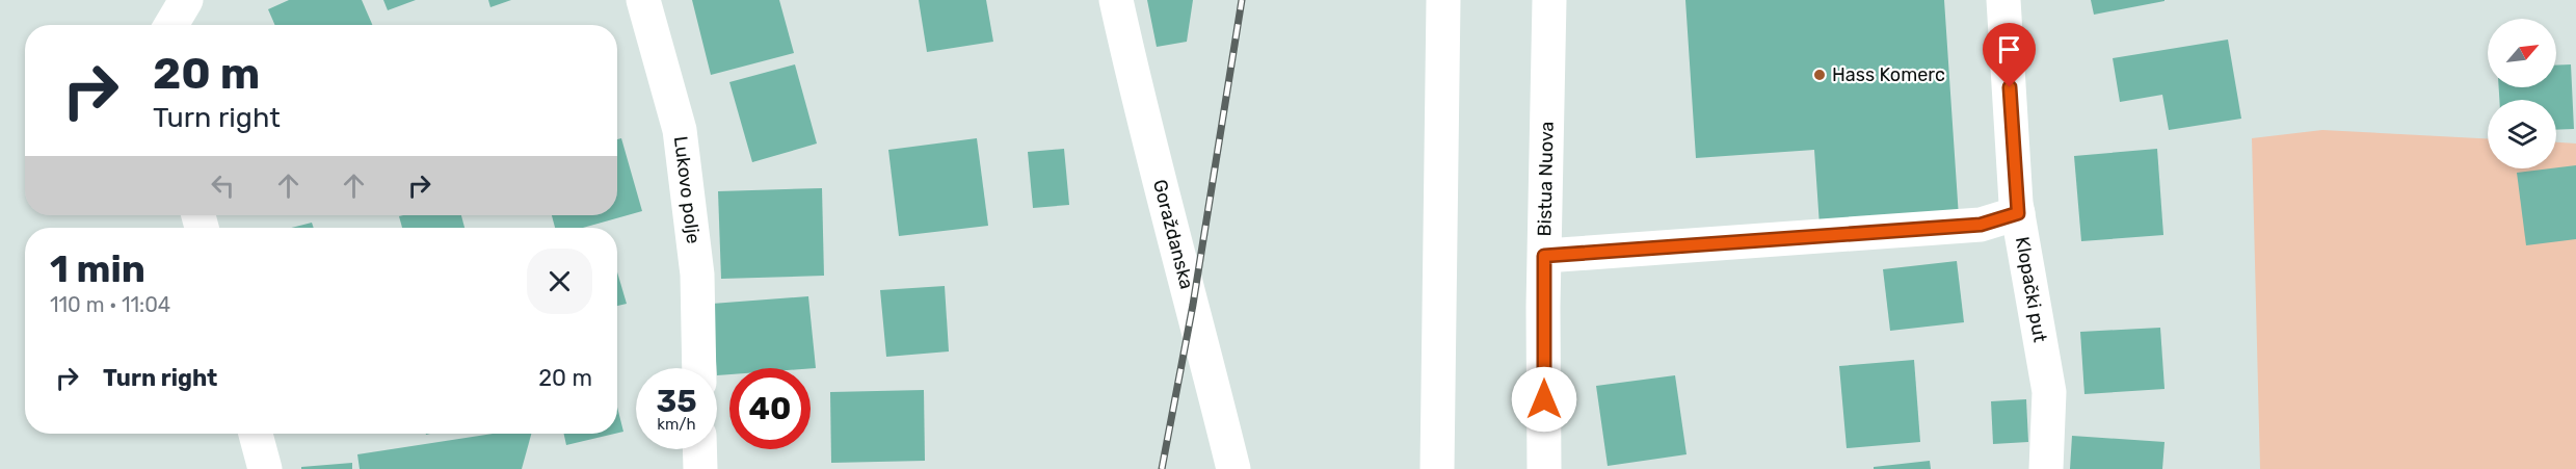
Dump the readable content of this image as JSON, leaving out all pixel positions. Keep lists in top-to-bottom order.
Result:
{
  "streets": {
    "main road": [
      "Bistua Nuova",
      "Lukovo polje",
      "Goraždanska",
      "Klopački put"
    ]
  },
  "places": ["Hass Komerc"],
  "north": "top right",
  "page": {
    "turn": ["20 m", "Turn right"],
    "heading": ["1 min", "110 m · 11:04"],
    "list": [
      {
        "name": "Turn right",
        "value": "20 m"
      }
    ],
    "speed": "35 km/h",
    "limit": "40"
  }
}
